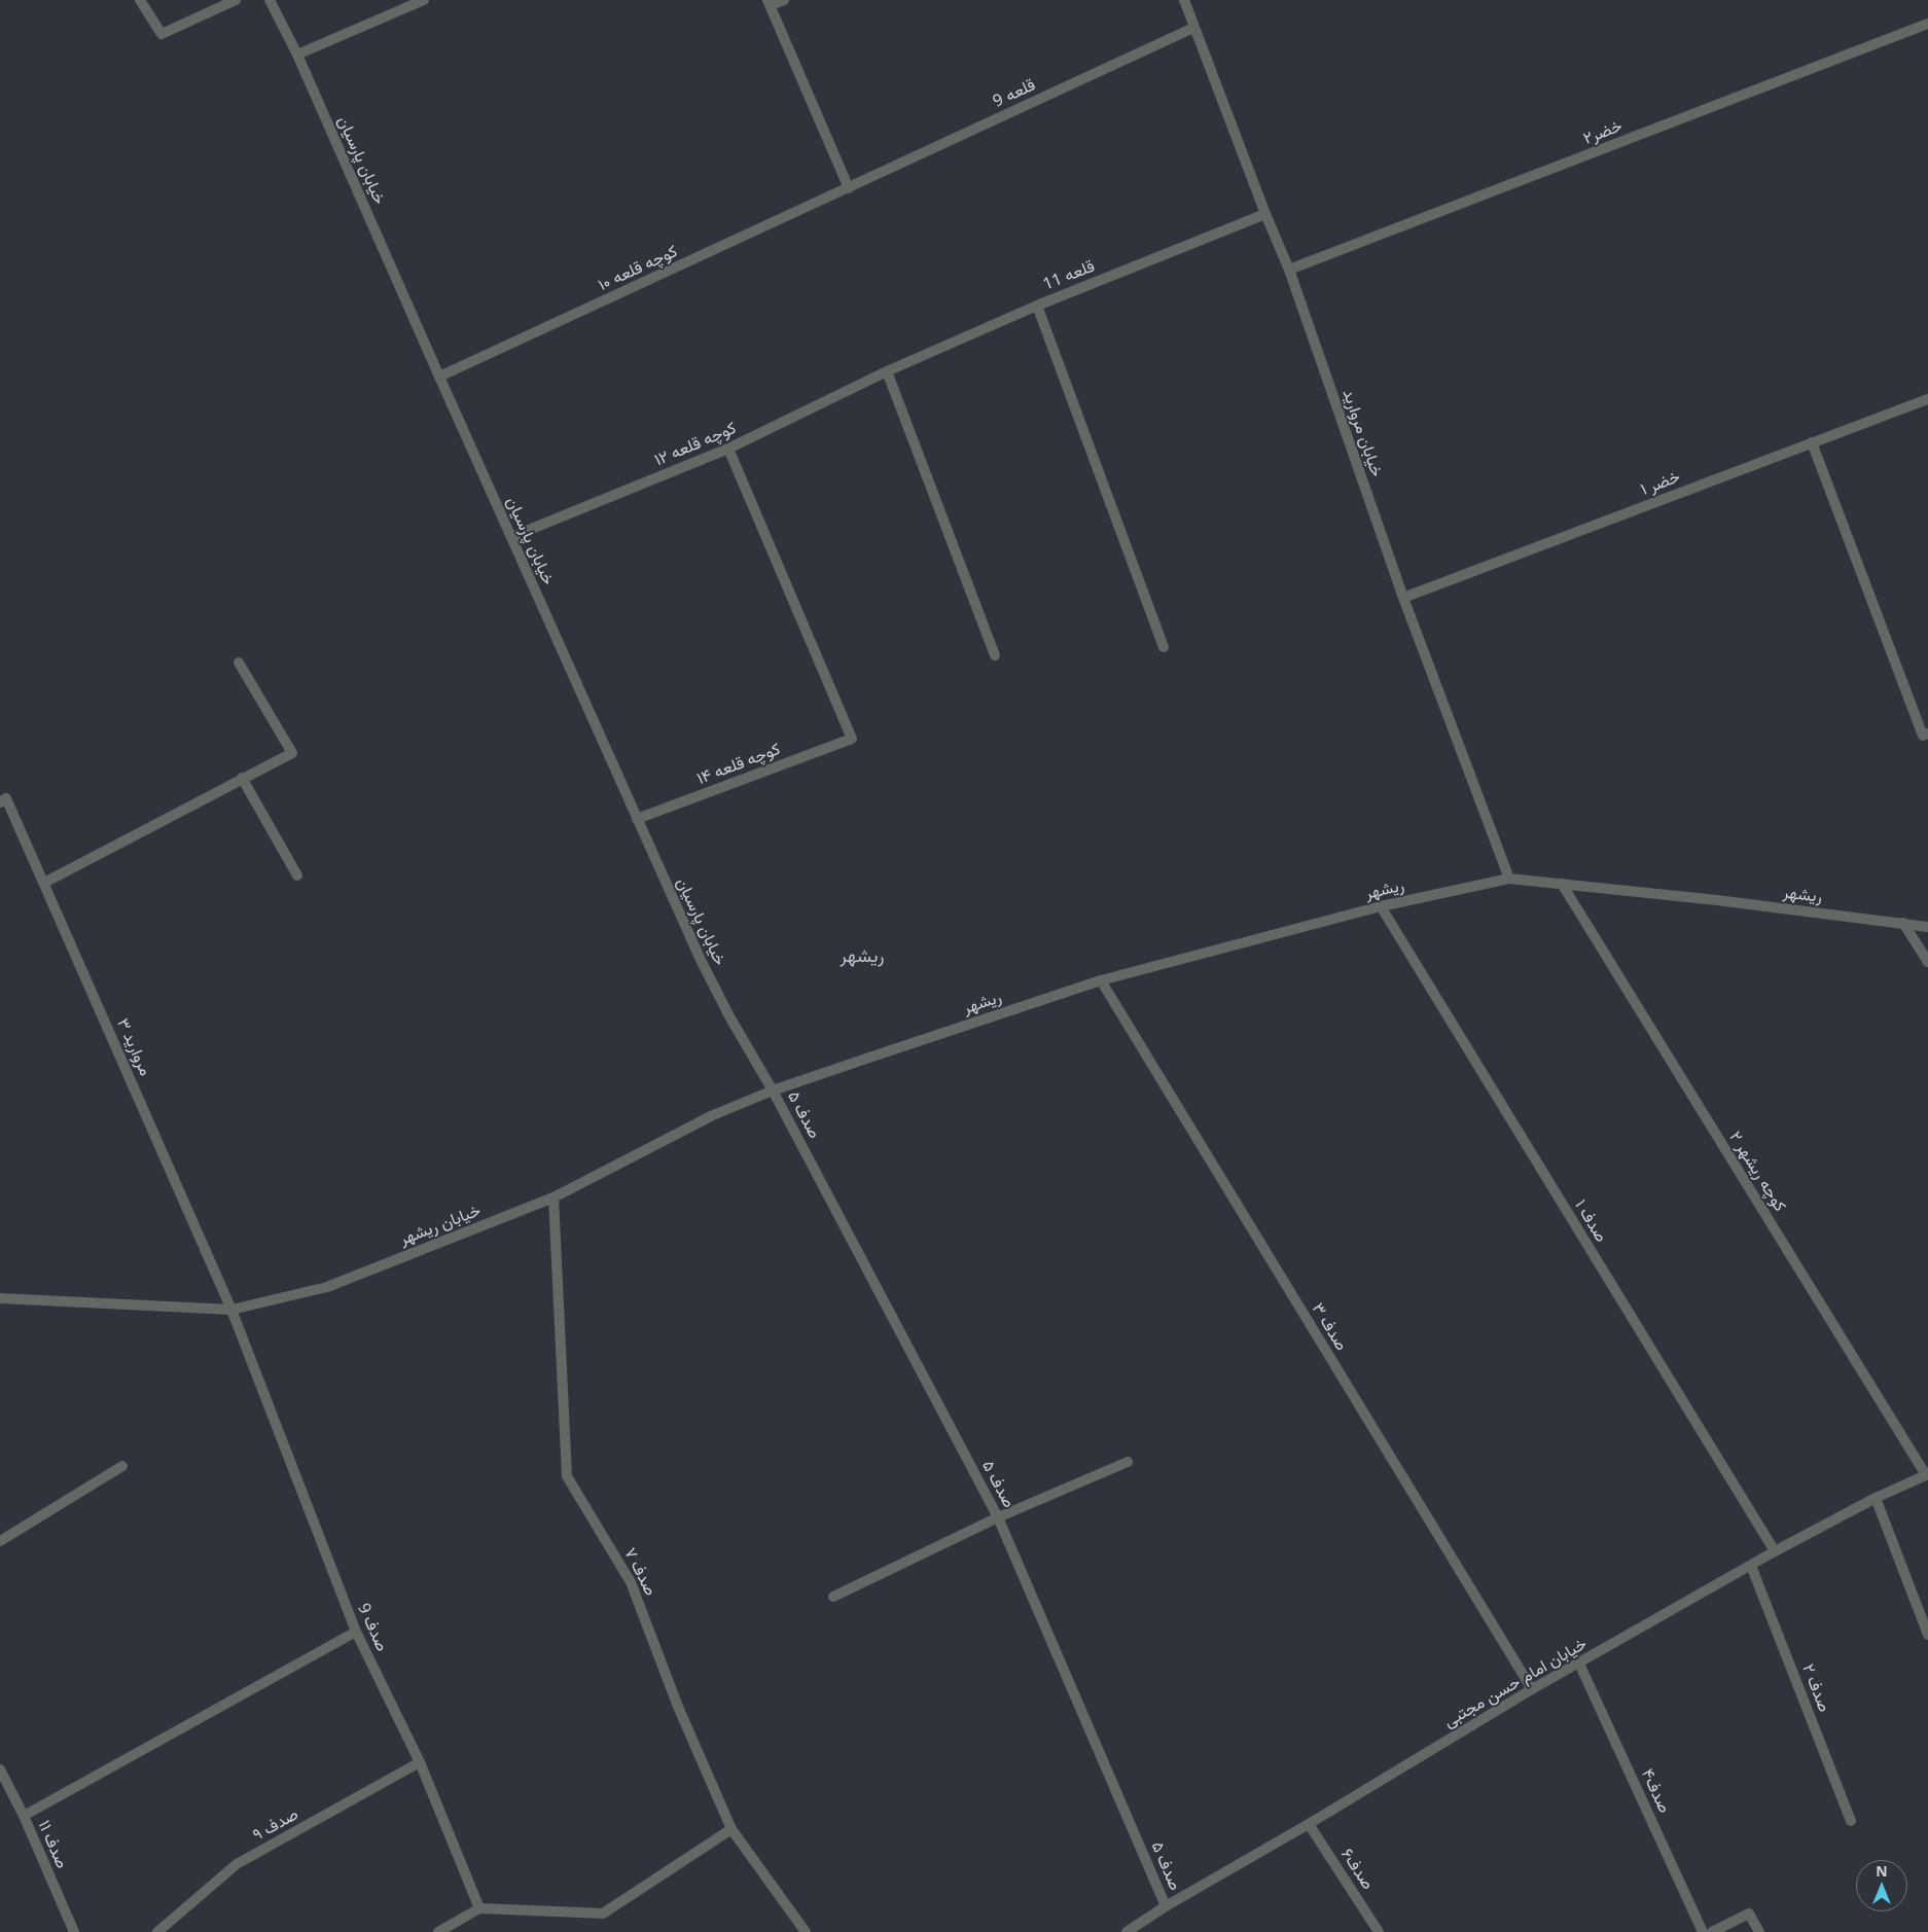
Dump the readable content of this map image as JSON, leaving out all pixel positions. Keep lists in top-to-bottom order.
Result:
{
  "streets": {
    "street": [
      "قلعه 9",
      "خضر۲",
      "خیابان پارسیان",
      "کوچه قلعه ۱۰",
      "قلعه 11",
      "خیابان مروارید",
      "کوچه قلعه ۱۲",
      "خضر ۱",
      "کوچه قلعه ۱۴",
      "ریشهر",
      "مروارید ۳",
      "صدف ۵",
      "کوچه ریشهر ۲",
      "صدف ۱",
      "خیابان ریشهر",
      "صدف ۳",
      "صدف ۷",
      "صدف 9",
      "خیابان امام حسن مجتبی",
      "صدف ۲",
      "صدف۴",
      "صدف ۹",
      "صدف ۱۱",
      "صدف۶"
    ]
  },
  "crossings": [
    ["قلعه 9", "کوچه قلعه ۱۰"],
    ["قلعه 9", "خیابان مروارید"],
    ["خضر۲", "خیابان مروارید"],
    ["خیابان پارسیان", "کوچه قلعه ۱۰"],
    ["خیابان پارسیان", "کوچه قلعه ۱۲"],
    ["خیابان پارسیان", "کوچه قلعه ۱۴"],
    ["خیابان پارسیان", "صدف ۵"],
    ["خیابان پارسیان", "خیابان ریشهر"],
    ["قلعه 11", "خیابان مروارید"],
    ["قلعه 11", "کوچه قلعه ۱۲"],
    ["خیابان مروارید", "خضر ۱"],
    ["خیابان مروارید", "ریشهر"],
    ["کوچه قلعه ۱۲", "کوچه قلعه ۱۴"],
    ["ریشهر", "کوچه ریشهر ۲"],
    ["ریشهر", "صدف ۱"],
    ["ریشهر", "خیابان ریشهر"],
    ["ریشهر", "صدف ۳"],
    ["مروارید ۳", "خیابان ریشهر"],
    ["مروارید ۳", "صدف 9"],
    ["صدف ۵", "خیابان ریشهر"],
    ["صدف ۵", "خیابان امام حسن مجتبی"],
    ["کوچه ریشهر ۲", "خیابان امام حسن مجتبی"],
    ["صدف ۱", "خیابان امام حسن مجتبی"],
    ["خیابان ریشهر", "صدف ۷"],
    ["خیابان ریشهر", "صدف 9"],
    ["صدف ۳", "خیابان امام حسن مجتبی"],
    ["صدف 9", "صدف ۹"],
    ["خیابان امام حسن مجتبی", "صدف ۲"],
    ["خیابان امام حسن مجتبی", "صدف۴"],
    ["خیابان امام حسن مجتبی", "صدف۶"]
  ],
  "districts": ["ریشهر"],
  "north": "top"
}
